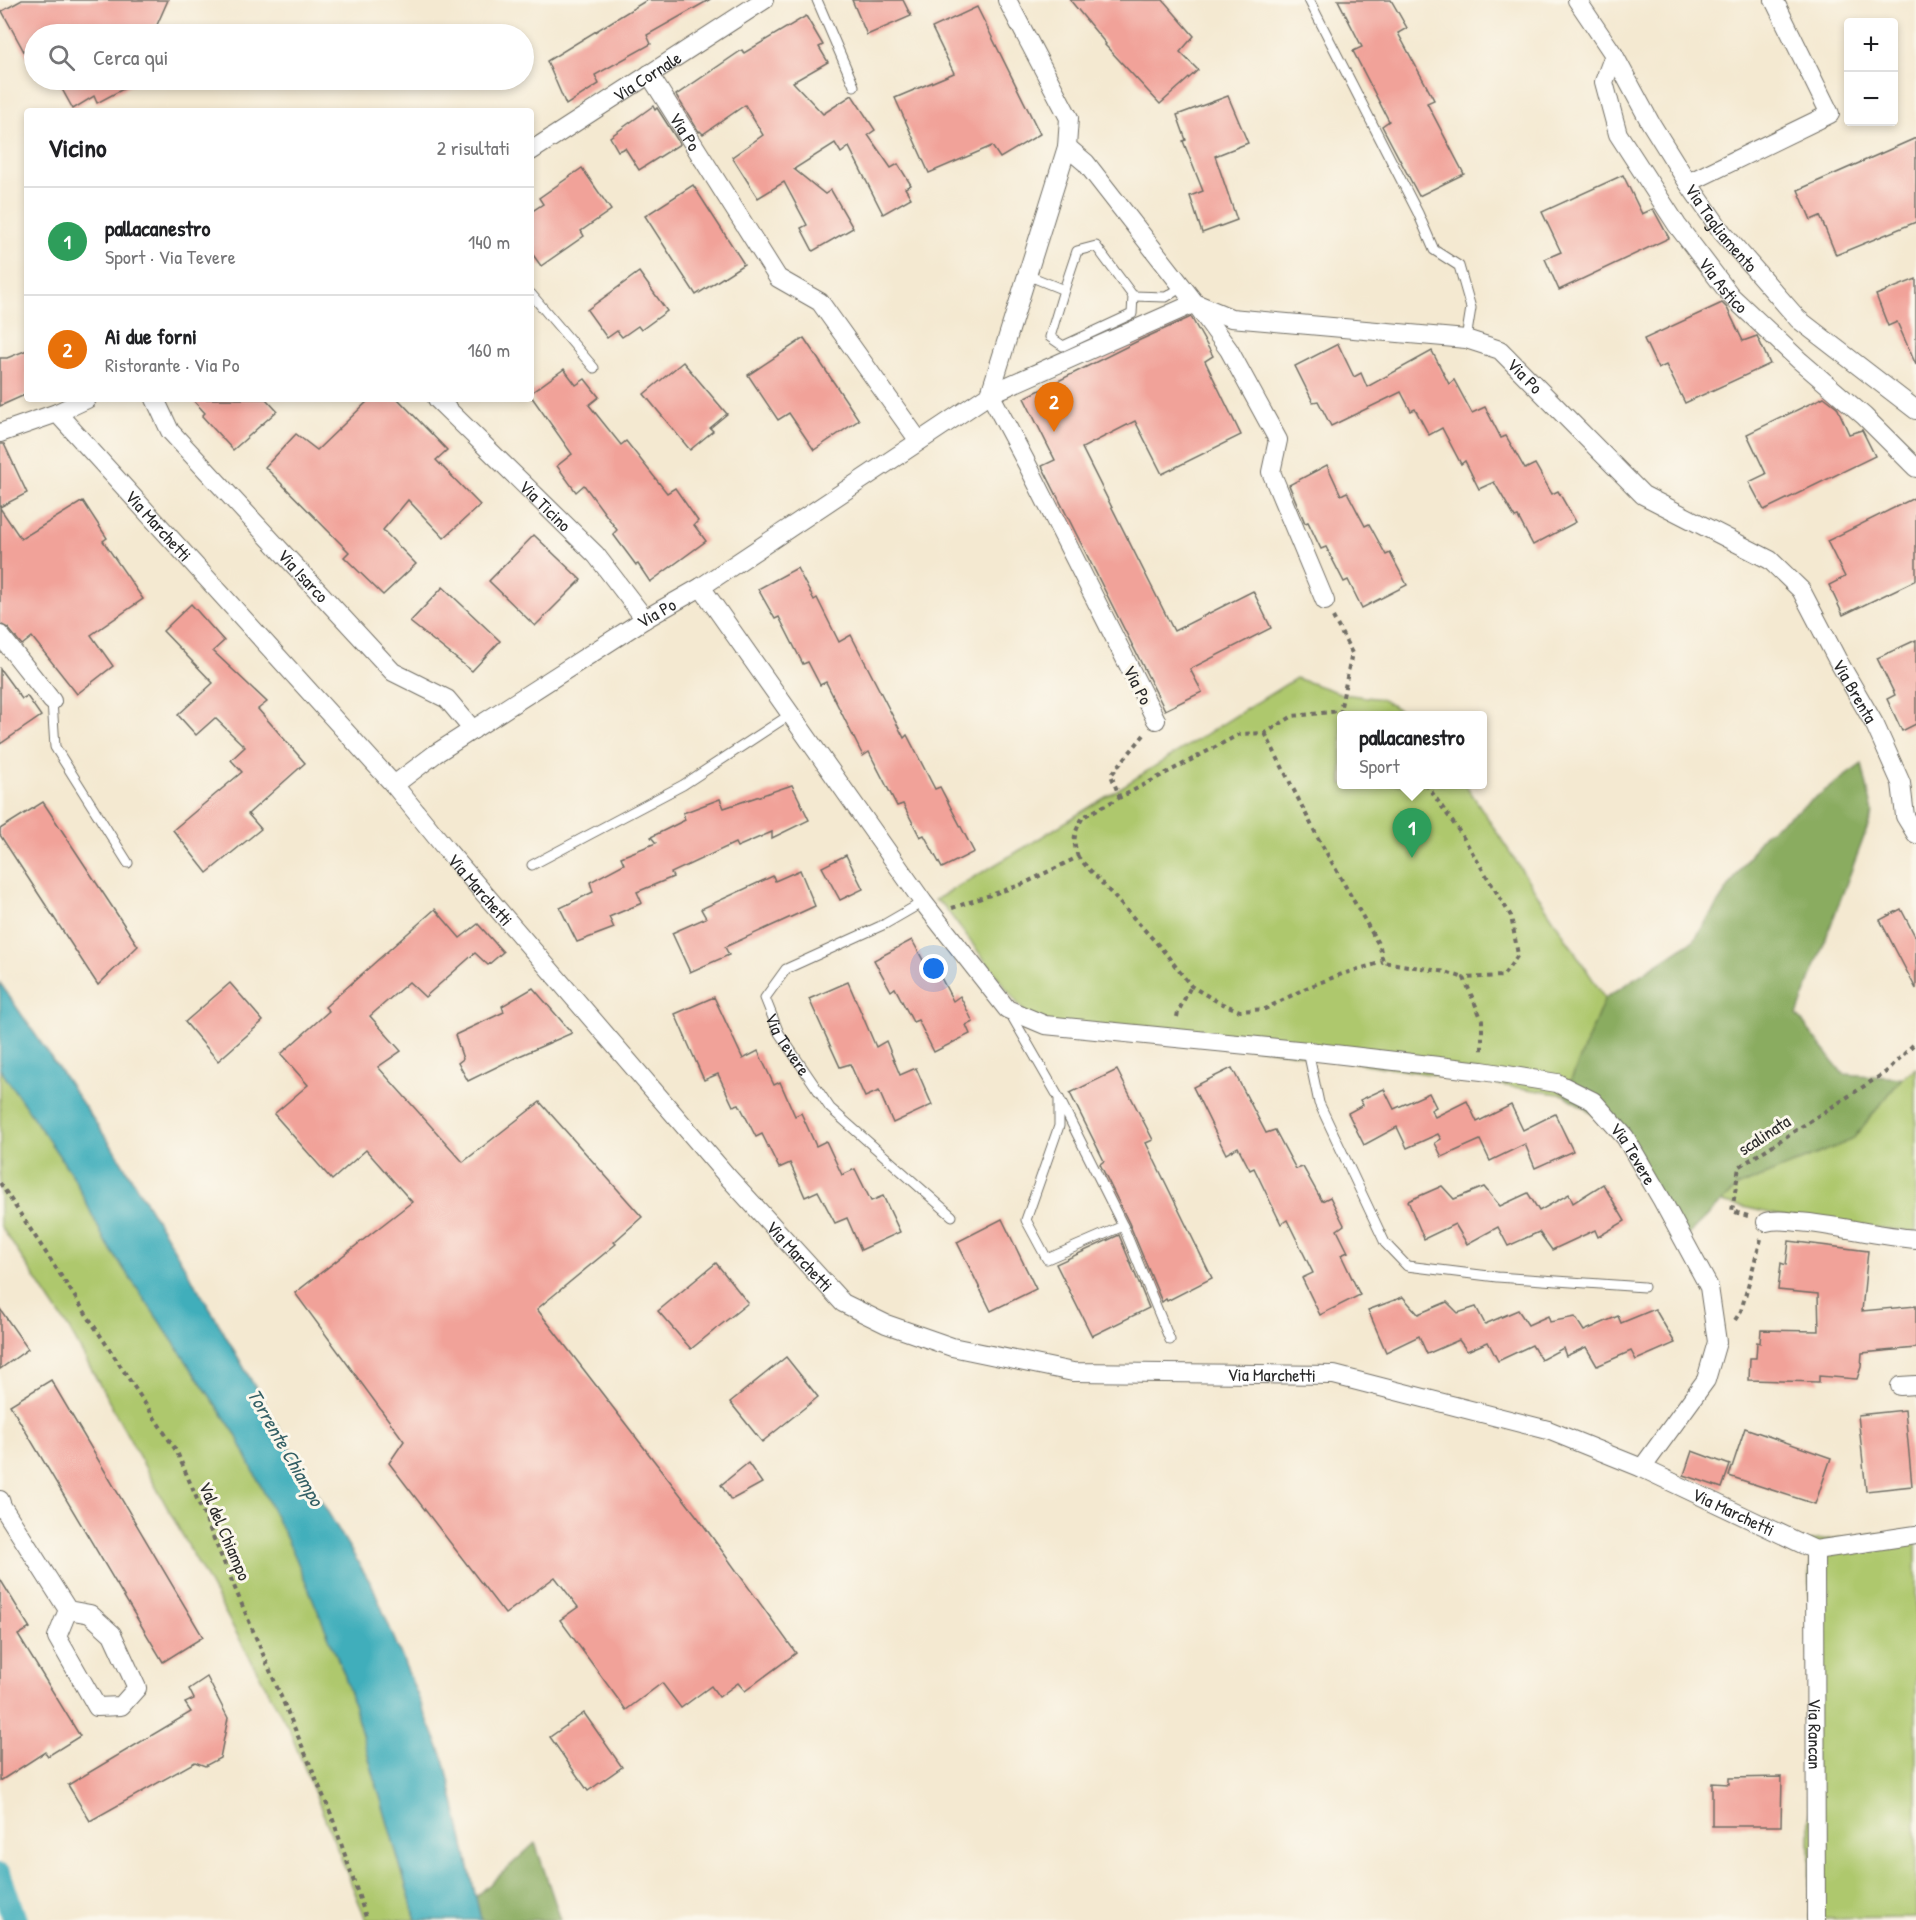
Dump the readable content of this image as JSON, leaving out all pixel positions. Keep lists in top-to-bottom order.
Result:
{
  "streets": {
    "street": [
      "Via Cornale",
      "Via Po",
      "Via Tagliamento",
      "Via Astico",
      "Via Ticino",
      "Via Marchetti",
      "Via Isarco",
      "Via Brenta",
      "Via Tevere",
      "Via Rancan"
    ],
    "path": ["scalinata", "Val del Chiampo"]
  },
  "crossings": [
    ["Via Cornale", "Via Po"],
    ["Via Po", "Via Ticino"],
    ["Via Po", "Via Marchetti"],
    ["Via Po", "Via Isarco"],
    ["Via Po", "Via Brenta"],
    ["Via Po", "Via Tevere"],
    ["Via Tagliamento", "Via Astico"],
    ["Via Marchetti", "Via Tevere"],
    ["Via Marchetti", "Via Rancan"]
  ],
  "water": ["Torrente Chiampo"],
  "page": {
    "map_buttons": ["+", "−"],
    "search": "Cerca qui",
    "heading": ["Vicino", "2 risultati"],
    "list": [
      {
        "mark": "1",
        "name": "pallacanestro",
        "note": "Sport · Via Tevere",
        "value": "140 m"
      },
      {
        "mark": "2",
        "name": "Ai due forni",
        "note": "Ristorante · Via Po",
        "value": "160 m"
      }
    ],
    "pins": ["2", "1"],
    "popup": ["pallacanestro", "Sport"]
  }
}
